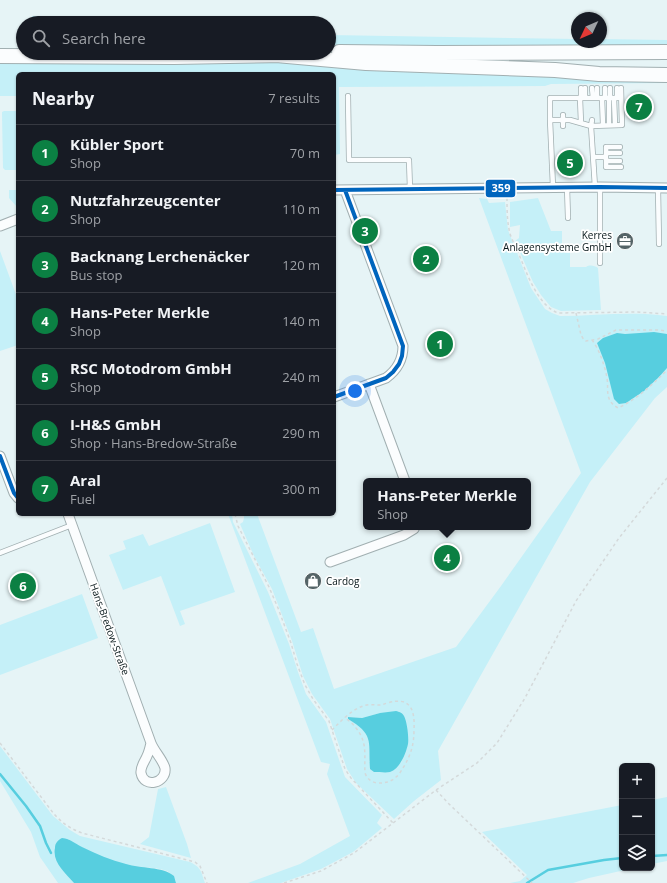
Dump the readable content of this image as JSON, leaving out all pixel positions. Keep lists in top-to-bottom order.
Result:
{
  "streets": {
    "street": ["Hans-Bredow-Straße"]
  },
  "places": {
    "office": ["Kerres Anlagensysteme GmbH"],
    "shop": ["Cardog"]
  },
  "lines": ["transit line 359"],
  "north": "bottom left",
  "page": {
    "search": "Search here",
    "heading": ["Nearby", "7 results"],
    "pins": [
      "7",
      "5",
      "3",
      "2",
      "1",
      "4",
      "6"
    ],
    "list": [
      {
        "mark": "1",
        "name": "Kübler Sport",
        "note": "Shop",
        "value": "70 m"
      },
      {
        "mark": "2",
        "name": "Nutzfahrzeugcenter",
        "note": "Shop",
        "value": "110 m"
      },
      {
        "mark": "3",
        "name": "Backnang Lerchenäcker",
        "note": "Bus stop",
        "value": "120 m"
      },
      {
        "mark": "4",
        "name": "Hans-Peter Merkle",
        "note": "Shop",
        "value": "140 m"
      },
      {
        "mark": "5",
        "name": "RSC Motodrom GmbH",
        "note": "Shop",
        "value": "240 m"
      },
      {
        "mark": "6",
        "name": "I-H&S GmbH",
        "note": "Shop · Hans-Bredow-Straße",
        "value": "290 m"
      },
      {
        "mark": "7",
        "name": "Aral",
        "note": "Fuel",
        "value": "300 m"
      }
    ],
    "popup": ["Hans-Peter Merkle", "Shop"],
    "map_buttons": ["+", "−"]
  }
}
